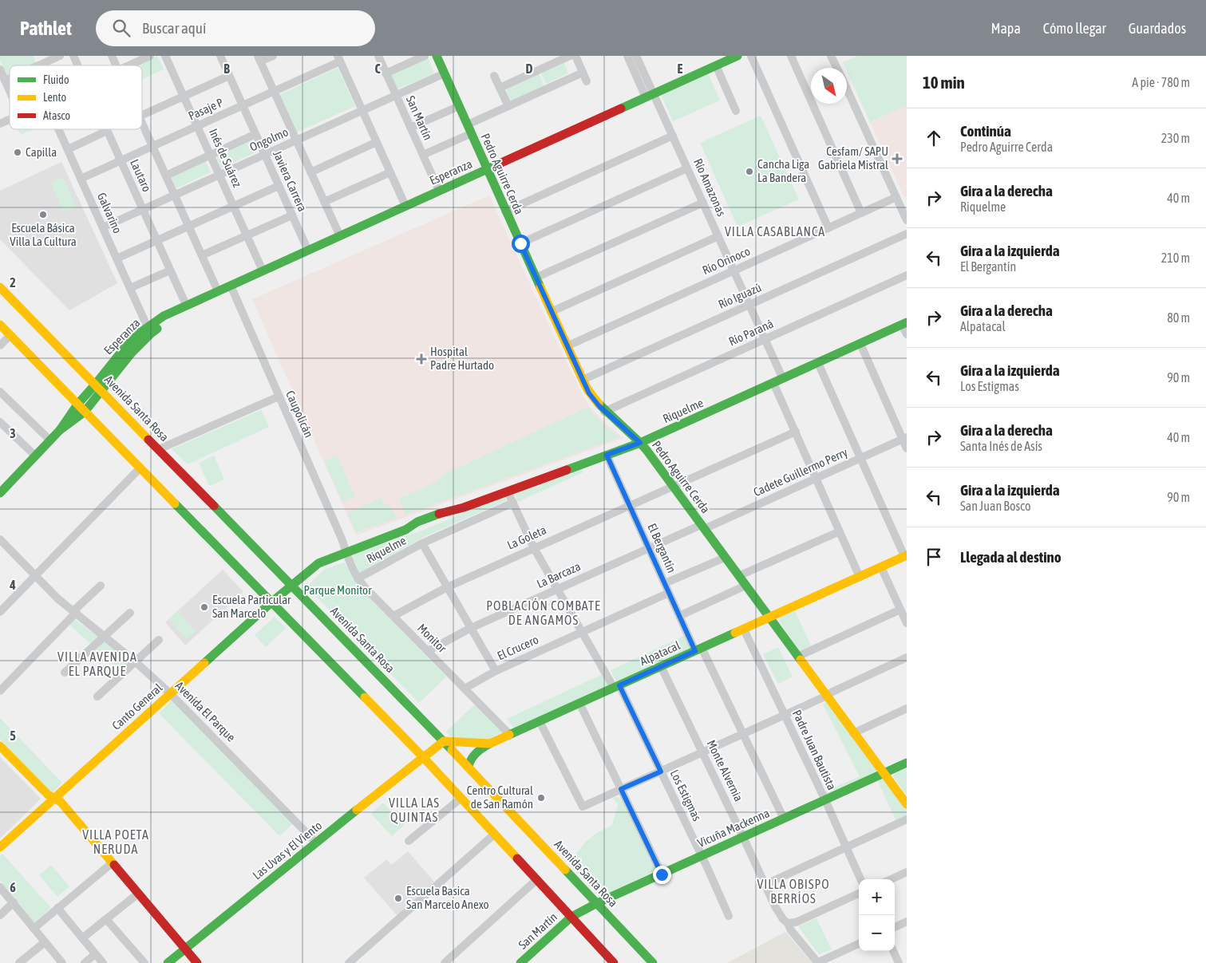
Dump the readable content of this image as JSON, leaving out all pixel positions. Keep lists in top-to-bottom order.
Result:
{
  "streets": {
    "street": [
      "Pasaje P",
      "San Martín",
      "Ongolmo",
      "Inés de Suárez",
      "Esperanza",
      "Pedro Aguirre Cerda",
      "Lautaro",
      "Javiera Carrera",
      "Río Amazonas",
      "Galvarino",
      "Río Orinoco",
      "Río Iguazú",
      "Río Paraná",
      "Avenida Santa Rosa",
      "Riquelme",
      "Caupolicán",
      "Cadete Guillermo Perry",
      "La Goleta",
      "El Bergantín",
      "La Barcaza",
      "Monitor",
      "El Crucero",
      "Alpatacal",
      "Canto General",
      "Avenida El Parque",
      "Padre Juan Bautista",
      "Monte Alvernia",
      "Los Estigmas",
      "Vicuña Mackenna",
      "Las Uvas y El Viento"
    ]
  },
  "crossings": [
    ["Pasaje P", "Inés de Suárez"],
    ["Pasaje P", "Lautaro"],
    ["Pasaje P", "Javiera Carrera"],
    ["Pasaje P", "Galvarino"],
    ["San Martín", "Ongolmo"],
    ["San Martín", "Esperanza"],
    ["San Martín", "Vicuña Mackenna"],
    ["Ongolmo", "Inés de Suárez"],
    ["Ongolmo", "Pedro Aguirre Cerda"],
    ["Ongolmo", "Lautaro"],
    ["Ongolmo", "Javiera Carrera"],
    ["Ongolmo", "Galvarino"],
    ["Inés de Suárez", "Esperanza"],
    ["Esperanza", "Pedro Aguirre Cerda"],
    ["Esperanza", "Lautaro"],
    ["Esperanza", "Javiera Carrera"],
    ["Esperanza", "Río Amazonas"],
    ["Esperanza", "Galvarino"],
    ["Esperanza", "Avenida Santa Rosa"],
    ["Esperanza", "Caupolicán"],
    ["Pedro Aguirre Cerda", "Río Orinoco"],
    ["Pedro Aguirre Cerda", "Río Iguazú"],
    ["Pedro Aguirre Cerda", "Río Paraná"],
    ["Pedro Aguirre Cerda", "Riquelme"],
    ["Pedro Aguirre Cerda", "Cadete Guillermo Perry"],
    ["Pedro Aguirre Cerda", "La Goleta"],
    ["Pedro Aguirre Cerda", "La Barcaza"],
    ["Pedro Aguirre Cerda", "Alpatacal"],
    ["Pedro Aguirre Cerda", "Vicuña Mackenna"],
    ["Río Amazonas", "Río Orinoco"],
    ["Río Amazonas", "Río Iguazú"],
    ["Río Amazonas", "Río Paraná"],
    ["Río Amazonas", "Riquelme"],
    ["Avenida Santa Rosa", "Riquelme"],
    ["Avenida Santa Rosa", "Alpatacal"],
    ["Avenida Santa Rosa", "Canto General"],
    ["Avenida Santa Rosa", "Vicuña Mackenna"],
    ["Riquelme", "Caupolicán"],
    ["Riquelme", "El Bergantín"],
    ["Riquelme", "Monitor"],
    ["Riquelme", "Canto General"],
    ["Riquelme", "Los Estigmas"],
    ["Caupolicán", "Monitor"],
    ["Cadete Guillermo Perry", "La Barcaza"],
    ["La Goleta", "El Bergantín"],
    ["La Goleta", "Monitor"],
    ["La Goleta", "Los Estigmas"],
    ["El Bergantín", "La Barcaza"],
    ["El Bergantín", "El Crucero"],
    ["El Bergantín", "Alpatacal"],
    ["El Bergantín", "Vicuña Mackenna"],
    ["La Barcaza", "Monitor"],
    ["La Barcaza", "Los Estigmas"],
    ["Monitor", "El Crucero"],
    ["Monitor", "Alpatacal"],
    ["El Crucero", "Los Estigmas"],
    ["Alpatacal", "Padre Juan Bautista"],
    ["Alpatacal", "Monte Alvernia"],
    ["Alpatacal", "Los Estigmas"],
    ["Canto General", "Avenida El Parque"],
    ["Avenida El Parque", "Las Uvas y El Viento"],
    ["Padre Juan Bautista", "Vicuña Mackenna"],
    ["Monte Alvernia", "Vicuña Mackenna"],
    ["Los Estigmas", "Vicuña Mackenna"]
  ],
  "districts": [
    "VILLA CASABLANCA",
    "POBLACIÓN COMBATE DE ANGAMOS",
    "VILLA AVENIDA EL PARQUE",
    "VILLA LAS QUINTAS",
    "VILLA POETA NERUDA",
    "VILLA OBISPO BERRÍOS"
  ],
  "parks": ["Parque Monitor"],
  "places": {
    "other": [
      "Capilla",
      "Cancha Liga La Bandera",
      "Escuela Básica Villa La Cultura",
      "Escuela Particular San Marcelo",
      "Centro Cultural de San Ramón",
      "Escuela Basica San Marcelo Anexo"
    ],
    "health": ["Cesfam/ SAPU Gabriela Mistral", "Hospital Padre Hurtado"]
  },
  "legend": ["Fluido", "Lento", "Atasco"],
  "north": "bottom right",
  "page": {
    "header": "Pathlet",
    "search": "Buscar aquí",
    "nav": ["Mapa", "Cómo llegar", "Guardados"],
    "heading": ["10 min", "A pie · 780 m"],
    "list": [
      ["Continúa", "Pedro Aguirre Cerda", "230 m"],
      ["Gira a la derecha", "Riquelme", "40 m"],
      ["Gira a la izquierda", "El Bergantín", "210 m"],
      ["Gira a la derecha", "Alpatacal", "80 m"],
      ["Gira a la izquierda", "Los Estigmas", "90 m"],
      ["Gira a la derecha", "Santa Inés de Asís", "40 m"],
      ["Gira a la izquierda", "San Juan Bosco", "90 m"],
      "Llegada al destino"
    ],
    "map_buttons": ["+", "−"]
  },
  "grid": {
    "columns": [
      "B",
      "C",
      "D",
      "E"
    ],
    "rows": [
      "2",
      "3",
      "4",
      "5",
      "6"
    ]
  }
}
